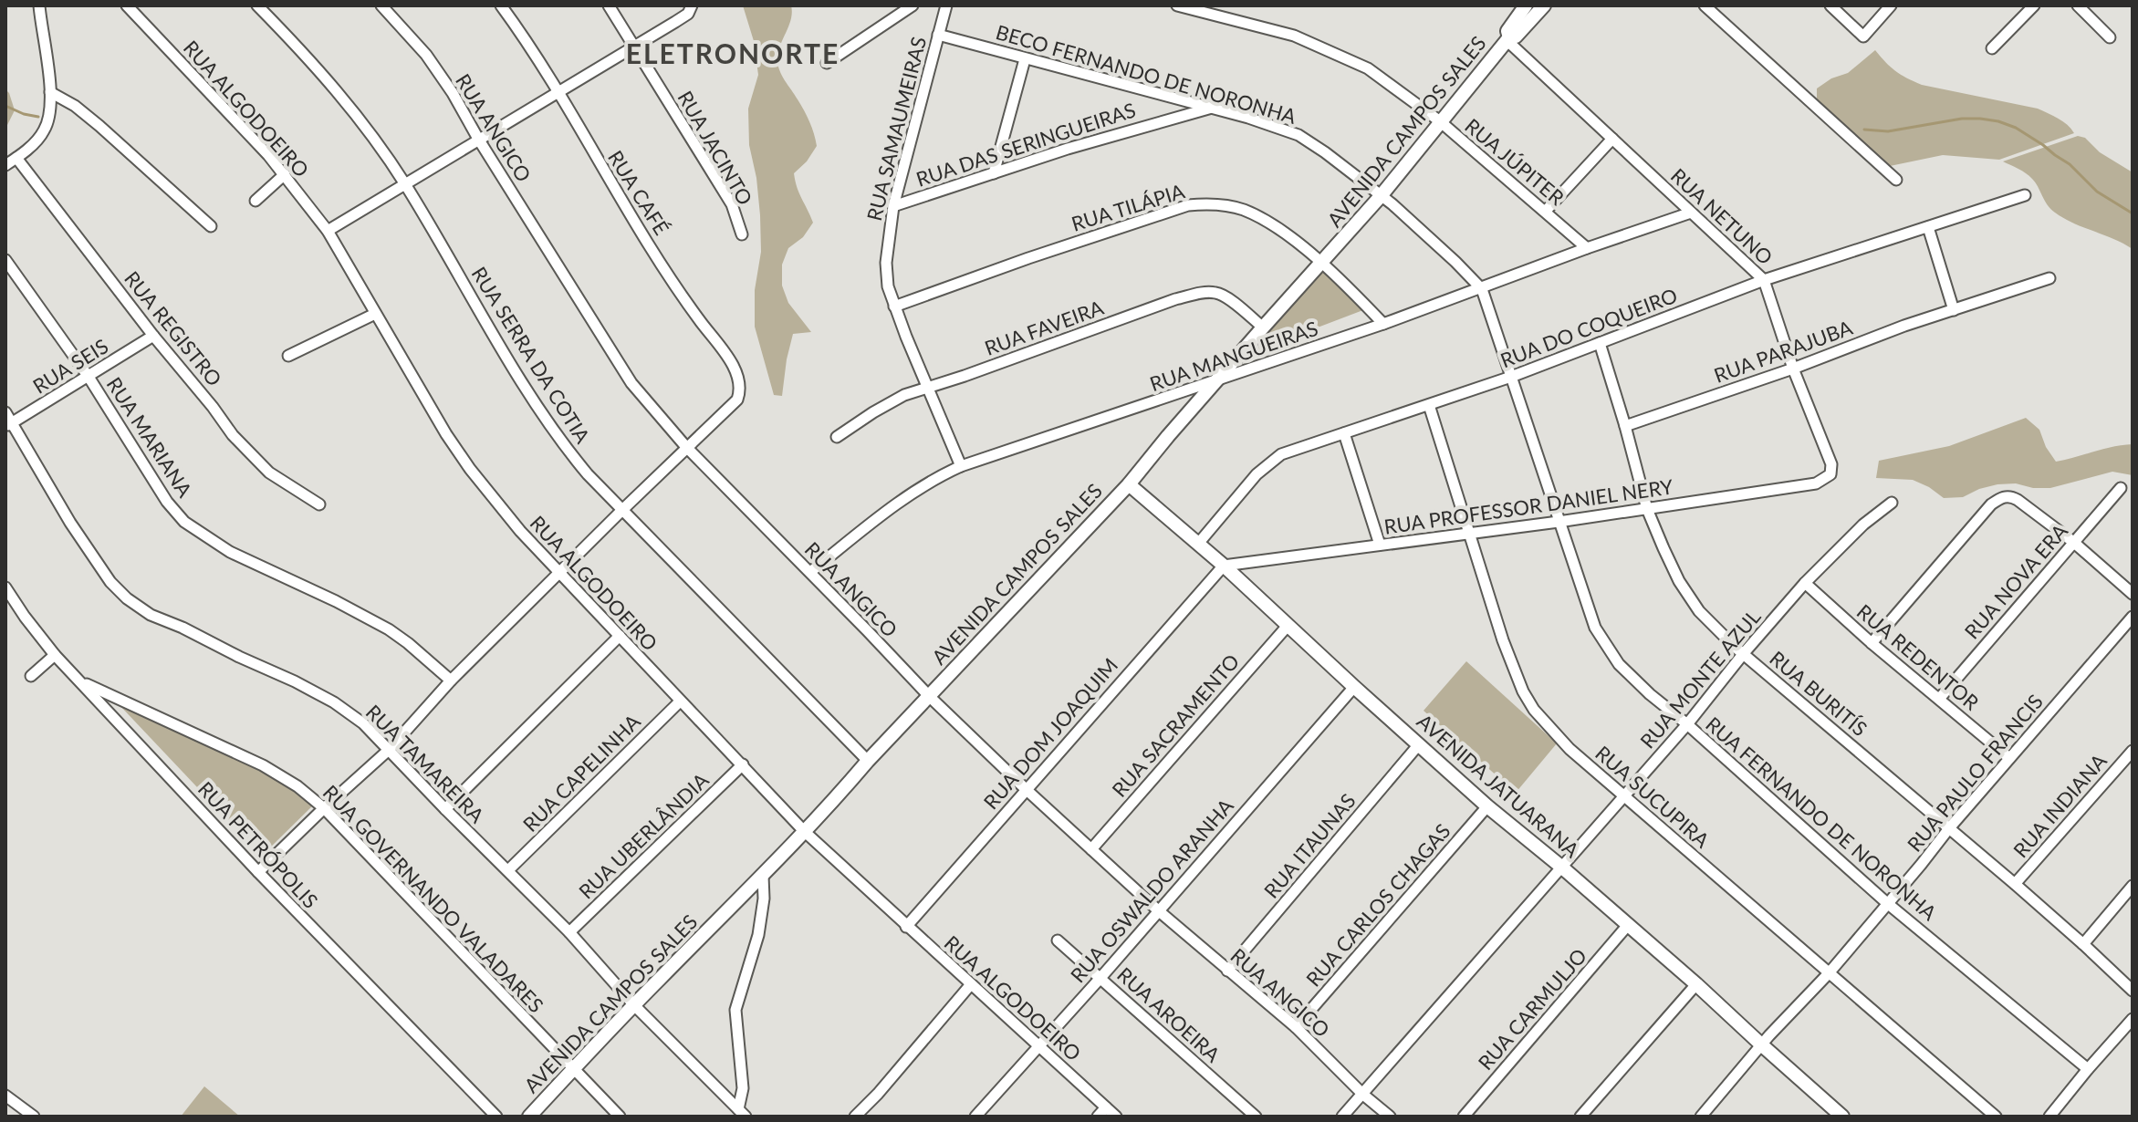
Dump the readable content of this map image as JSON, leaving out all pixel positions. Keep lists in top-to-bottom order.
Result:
{
  "streets": {
    "street": [
      "BECO FERNANDO DE NORONHA",
      "RUA ALGODOEIRO",
      "RUA ANGICO",
      "RUA SAMAUMEIRAS",
      "AVENIDA CAMPOS SALES",
      "RUA DAS SERINGUEIRAS",
      "RUA JACINTO",
      "RUA JÚPITER",
      "RUA CAFÉ",
      "RUA TILÁPIA",
      "RUA NETUNO",
      "RUA FAVEIRA",
      "RUA DO COQUEIRO",
      "RUA REGISTRO",
      "RUA PARAJUBA",
      "RUA SERRA DA COTIA",
      "RUA MANGUEIRAS",
      "RUA SEIS",
      "RUA MARIANA",
      "RUA PROFESSOR DANIEL NERY",
      "RUA NOVA ERA",
      "RUA REDENTOR",
      "RUA MONTE AZUL",
      "RUA BURITÍS",
      "RUA SACRAMENTO",
      "RUA DOM JOAQUIM",
      "RUA TAMAREIRA",
      "RUA CAPELINHA",
      "RUA PAULO FRANCIS",
      "AVENIDA JATUARANA",
      "RUA SUCUPIRA",
      "RUA INDIANA",
      "RUA FERNANDO DE NORONHA",
      "RUA UBERLÂNDIA",
      "RUA PETRÓPOLIS",
      "RUA ITAUNAS",
      "RUA OSWALDO ARANHA",
      "RUA GOVERNANDO VALADARES",
      "RUA CARLOS CHAGAS",
      "RUA CARMULJO",
      "RUA AROEIRA"
    ]
  },
  "crossings": [
    ["BECO FERNANDO DE NORONHA", "RUA SAMAUMEIRAS"],
    ["BECO FERNANDO DE NORONHA", "AVENIDA CAMPOS SALES"],
    ["BECO FERNANDO DE NORONHA", "RUA DAS SERINGUEIRAS"],
    ["BECO FERNANDO DE NORONHA", "RUA DO COQUEIRO"],
    ["BECO FERNANDO DE NORONHA", "RUA MANGUEIRAS"],
    ["BECO FERNANDO DE NORONHA", "RUA PROFESSOR DANIEL NERY"],
    ["BECO FERNANDO DE NORONHA", "RUA FERNANDO DE NORONHA"],
    ["RUA ALGODOEIRO", "AVENIDA CAMPOS SALES"],
    ["RUA ALGODOEIRO", "RUA DOM JOAQUIM"],
    ["RUA ALGODOEIRO", "RUA CAPELINHA"],
    ["RUA ALGODOEIRO", "RUA UBERLÂNDIA"],
    ["RUA ALGODOEIRO", "RUA OSWALDO ARANHA"],
    ["RUA ANGICO", "AVENIDA CAMPOS SALES"],
    ["RUA ANGICO", "RUA CAFÉ"],
    ["RUA ANGICO", "RUA MANGUEIRAS"],
    ["RUA ANGICO", "RUA MONTE AZUL"],
    ["RUA ANGICO", "RUA SACRAMENTO"],
    ["RUA ANGICO", "RUA DOM JOAQUIM"],
    ["RUA ANGICO", "RUA ITAUNAS"],
    ["RUA ANGICO", "RUA OSWALDO ARANHA"],
    ["RUA ANGICO", "RUA CARLOS CHAGAS"],
    ["RUA SAMAUMEIRAS", "RUA DAS SERINGUEIRAS"],
    ["RUA SAMAUMEIRAS", "RUA TILÁPIA"],
    ["RUA SAMAUMEIRAS", "RUA FAVEIRA"],
    ["RUA SAMAUMEIRAS", "RUA MANGUEIRAS"],
    ["AVENIDA CAMPOS SALES", "RUA JÚPITER"],
    ["AVENIDA CAMPOS SALES", "RUA TILÁPIA"],
    ["AVENIDA CAMPOS SALES", "RUA NETUNO"],
    ["AVENIDA CAMPOS SALES", "RUA FAVEIRA"],
    ["AVENIDA CAMPOS SALES", "RUA SERRA DA COTIA"],
    ["AVENIDA CAMPOS SALES", "RUA MANGUEIRAS"],
    ["AVENIDA CAMPOS SALES", "RUA TAMAREIRA"],
    ["AVENIDA CAMPOS SALES", "AVENIDA JATUARANA"],
    ["AVENIDA CAMPOS SALES", "RUA GOVERNANDO VALADARES"],
    ["RUA JÚPITER", "RUA MANGUEIRAS"],
    ["RUA TILÁPIA", "RUA MANGUEIRAS"],
    ["RUA NETUNO", "RUA DO COQUEIRO"],
    ["RUA NETUNO", "RUA PARAJUBA"],
    ["RUA NETUNO", "RUA MANGUEIRAS"],
    ["RUA NETUNO", "RUA PROFESSOR DANIEL NERY"],
    ["RUA DO COQUEIRO", "RUA BURITÍS"],
    ["RUA DO COQUEIRO", "AVENIDA JATUARANA"],
    ["RUA DO COQUEIRO", "RUA SUCUPIRA"],
    ["RUA REGISTRO", "RUA SEIS"],
    ["RUA PARAJUBA", "RUA BURITÍS"],
    ["RUA SEIS", "RUA MARIANA"],
    ["RUA SEIS", "RUA TAMAREIRA"],
    ["RUA PROFESSOR DANIEL NERY", "RUA BURITÍS"],
    ["RUA PROFESSOR DANIEL NERY", "RUA DOM JOAQUIM"],
    ["RUA PROFESSOR DANIEL NERY", "AVENIDA JATUARANA"],
    ["RUA PROFESSOR DANIEL NERY", "RUA SUCUPIRA"],
    ["RUA PROFESSOR DANIEL NERY", "RUA FERNANDO DE NORONHA"],
    ["RUA NOVA ERA", "RUA REDENTOR"],
    ["RUA REDENTOR", "RUA MONTE AZUL"],
    ["RUA REDENTOR", "RUA PAULO FRANCIS"],
    ["RUA MONTE AZUL", "RUA BURITÍS"],
    ["RUA MONTE AZUL", "AVENIDA JATUARANA"],
    ["RUA MONTE AZUL", "RUA SUCUPIRA"],
    ["RUA MONTE AZUL", "RUA FERNANDO DE NORONHA"],
    ["RUA BURITÍS", "RUA PAULO FRANCIS"],
    ["RUA BURITÍS", "RUA INDIANA"],
    ["RUA SACRAMENTO", "AVENIDA JATUARANA"],
    ["RUA DOM JOAQUIM", "AVENIDA JATUARANA"],
    ["RUA TAMAREIRA", "RUA CAPELINHA"],
    ["RUA TAMAREIRA", "RUA UBERLÂNDIA"],
    ["RUA PAULO FRANCIS", "AVENIDA JATUARANA"],
    ["RUA PAULO FRANCIS", "RUA SUCUPIRA"],
    ["RUA PAULO FRANCIS", "RUA FERNANDO DE NORONHA"],
    ["AVENIDA JATUARANA", "RUA ITAUNAS"],
    ["AVENIDA JATUARANA", "RUA OSWALDO ARANHA"],
    ["AVENIDA JATUARANA", "RUA CARLOS CHAGAS"],
    ["AVENIDA JATUARANA", "RUA CARMULJO"],
    ["RUA PETRÓPOLIS", "RUA GOVERNANDO VALADARES"],
    ["RUA OSWALDO ARANHA", "RUA AROEIRA"]
  ],
  "districts": ["ELETRONORTE"]
}
